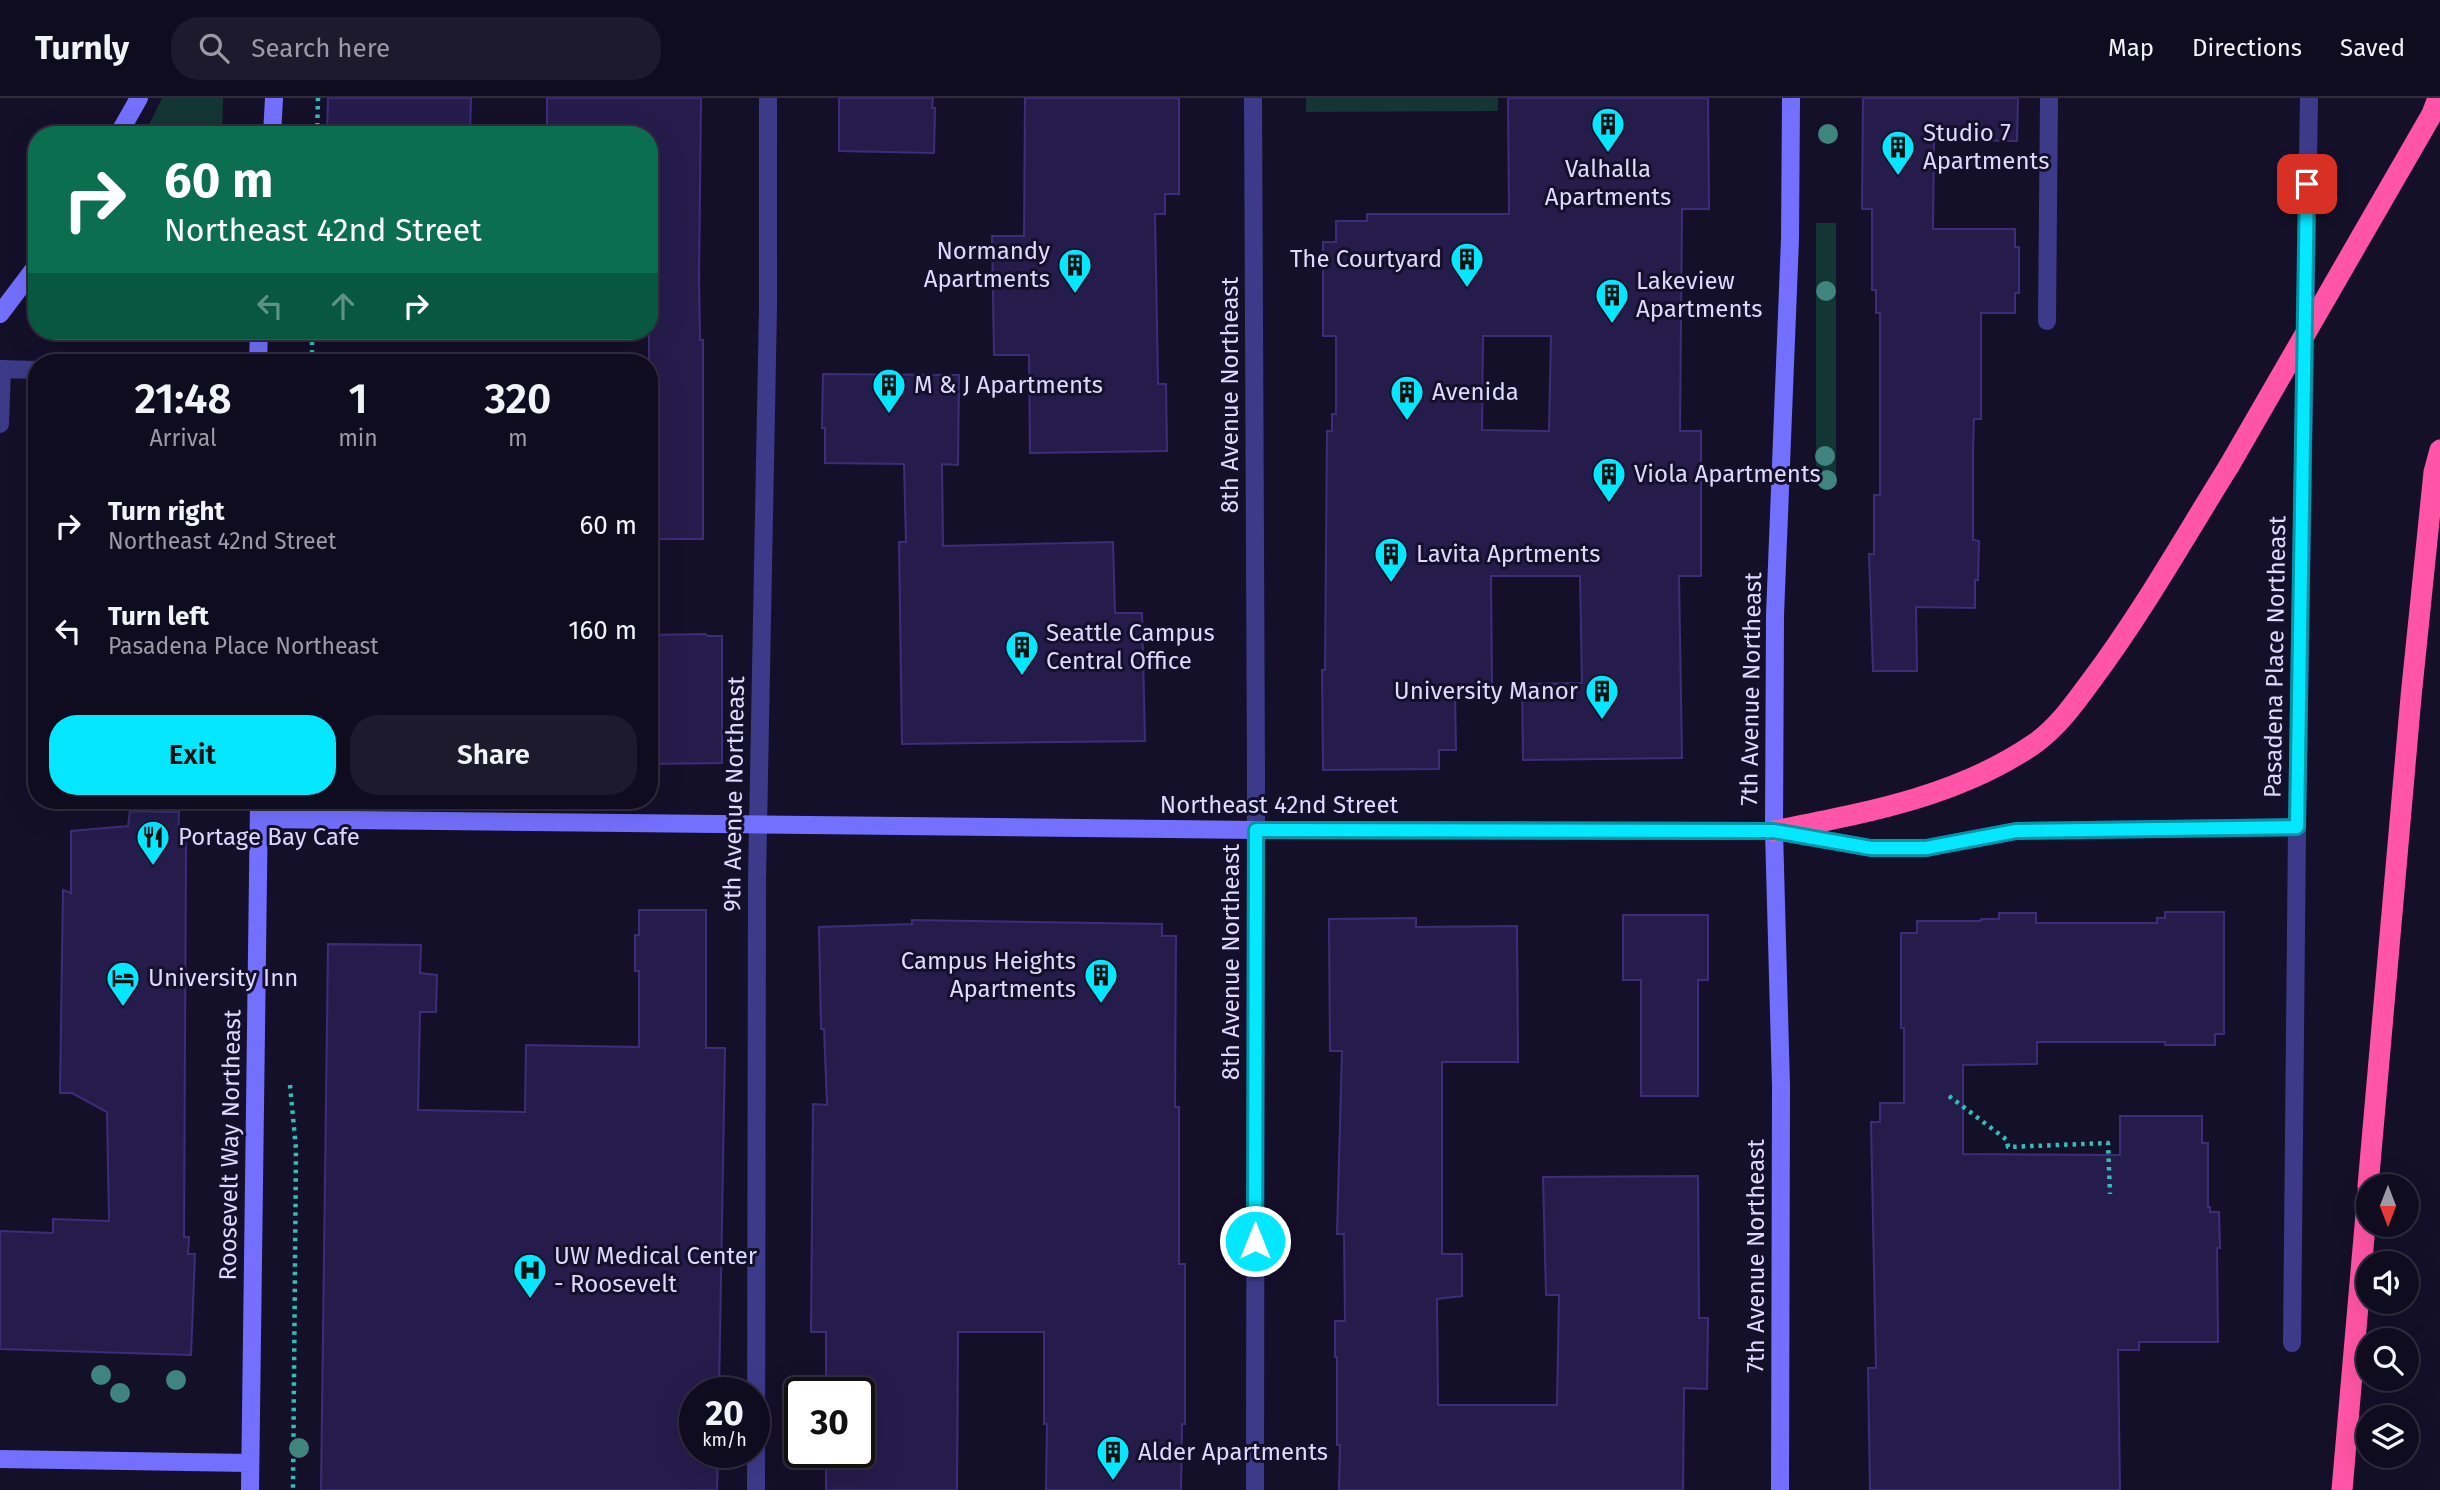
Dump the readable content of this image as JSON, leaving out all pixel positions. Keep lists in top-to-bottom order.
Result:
{
  "streets": {
    "street": [
      "8th Avenue Northeast",
      "Pasadena Place Northeast",
      "7th Avenue Northeast",
      "9th Avenue Northeast",
      "Northeast 42nd Street",
      "Roosevelt Way Northeast"
    ]
  },
  "crossings": [
    ["8th Avenue Northeast", "Northeast 42nd Street"],
    ["Pasadena Place Northeast", "Northeast 42nd Street"],
    ["7th Avenue Northeast", "Northeast 42nd Street"],
    ["9th Avenue Northeast", "Northeast 42nd Street"],
    ["Northeast 42nd Street", "Roosevelt Way Northeast"]
  ],
  "places": {
    "building": [
      "Valhalla Apartments",
      "Studio 7 Apartments",
      "The Courtyard",
      "Normandy Apartments",
      "Lakeview Apartments",
      "M & J Apartments",
      "Avenida",
      "Viola Apartments",
      "Lavita Aprtments",
      "Seattle Campus Central Office",
      "University Manor",
      "Campus Heights Apartments",
      "Alder Apartments"
    ],
    "restaurant": ["Portage Bay Cafe"],
    "hotel": ["University Inn"],
    "hospital": ["UW Medical Center - Roosevelt"]
  },
  "north": "bottom",
  "page": {
    "header": "Turnly",
    "search": "Search here",
    "nav": ["Map", "Directions", "Saved"],
    "turn": ["60 m", "Northeast 42nd Street"],
    "eta": [
      "21:48",
      "Arrival",
      "1",
      "min",
      "320",
      "m"
    ],
    "list": [
      {
        "name": "Turn right",
        "note": "Northeast 42nd Street",
        "value": "60 m"
      },
      {
        "name": "Turn left",
        "note": "Pasadena Place Northeast",
        "value": "160 m"
      }
    ],
    "buttons": ["Exit", "Share"],
    "speed": "20 km/h",
    "limit": "30"
  }
}
